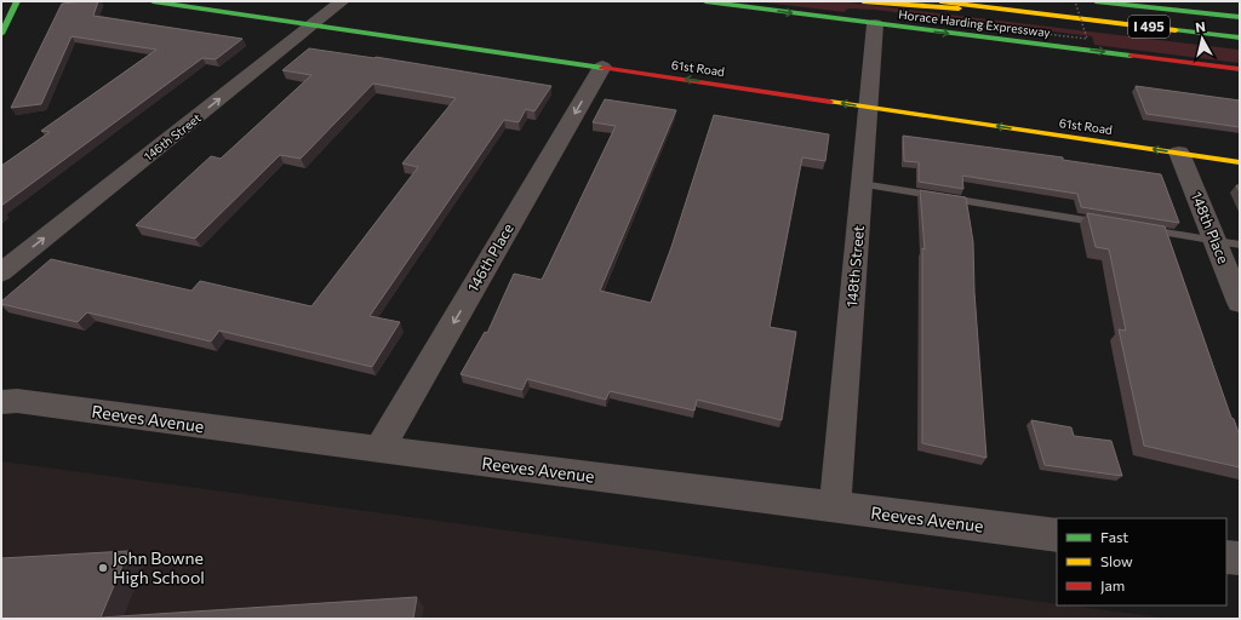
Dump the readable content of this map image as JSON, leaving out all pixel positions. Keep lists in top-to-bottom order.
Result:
{
  "streets": {
    "main road": ["Horace Harding Expressway", "I 495", "61st Road"],
    "street": [
      "146th Street",
      "148th Place",
      "146th Place",
      "148th Street",
      "Reeves Avenue"
    ]
  },
  "crossings": [
    ["Horace Harding Expressway", "148th Street"],
    ["61st Road", "146th Street"],
    ["61st Road", "148th Place"],
    ["61st Road", "146th Place"],
    ["61st Road", "148th Street"],
    ["146th Place", "Reeves Avenue"],
    ["148th Street", "Reeves Avenue"]
  ],
  "one_way": ["61st Road", "146th Street", "146th Place"],
  "places": ["John Bowne High School"],
  "legend": ["Fast", "Slow", "Jam"],
  "north": "top"
}
